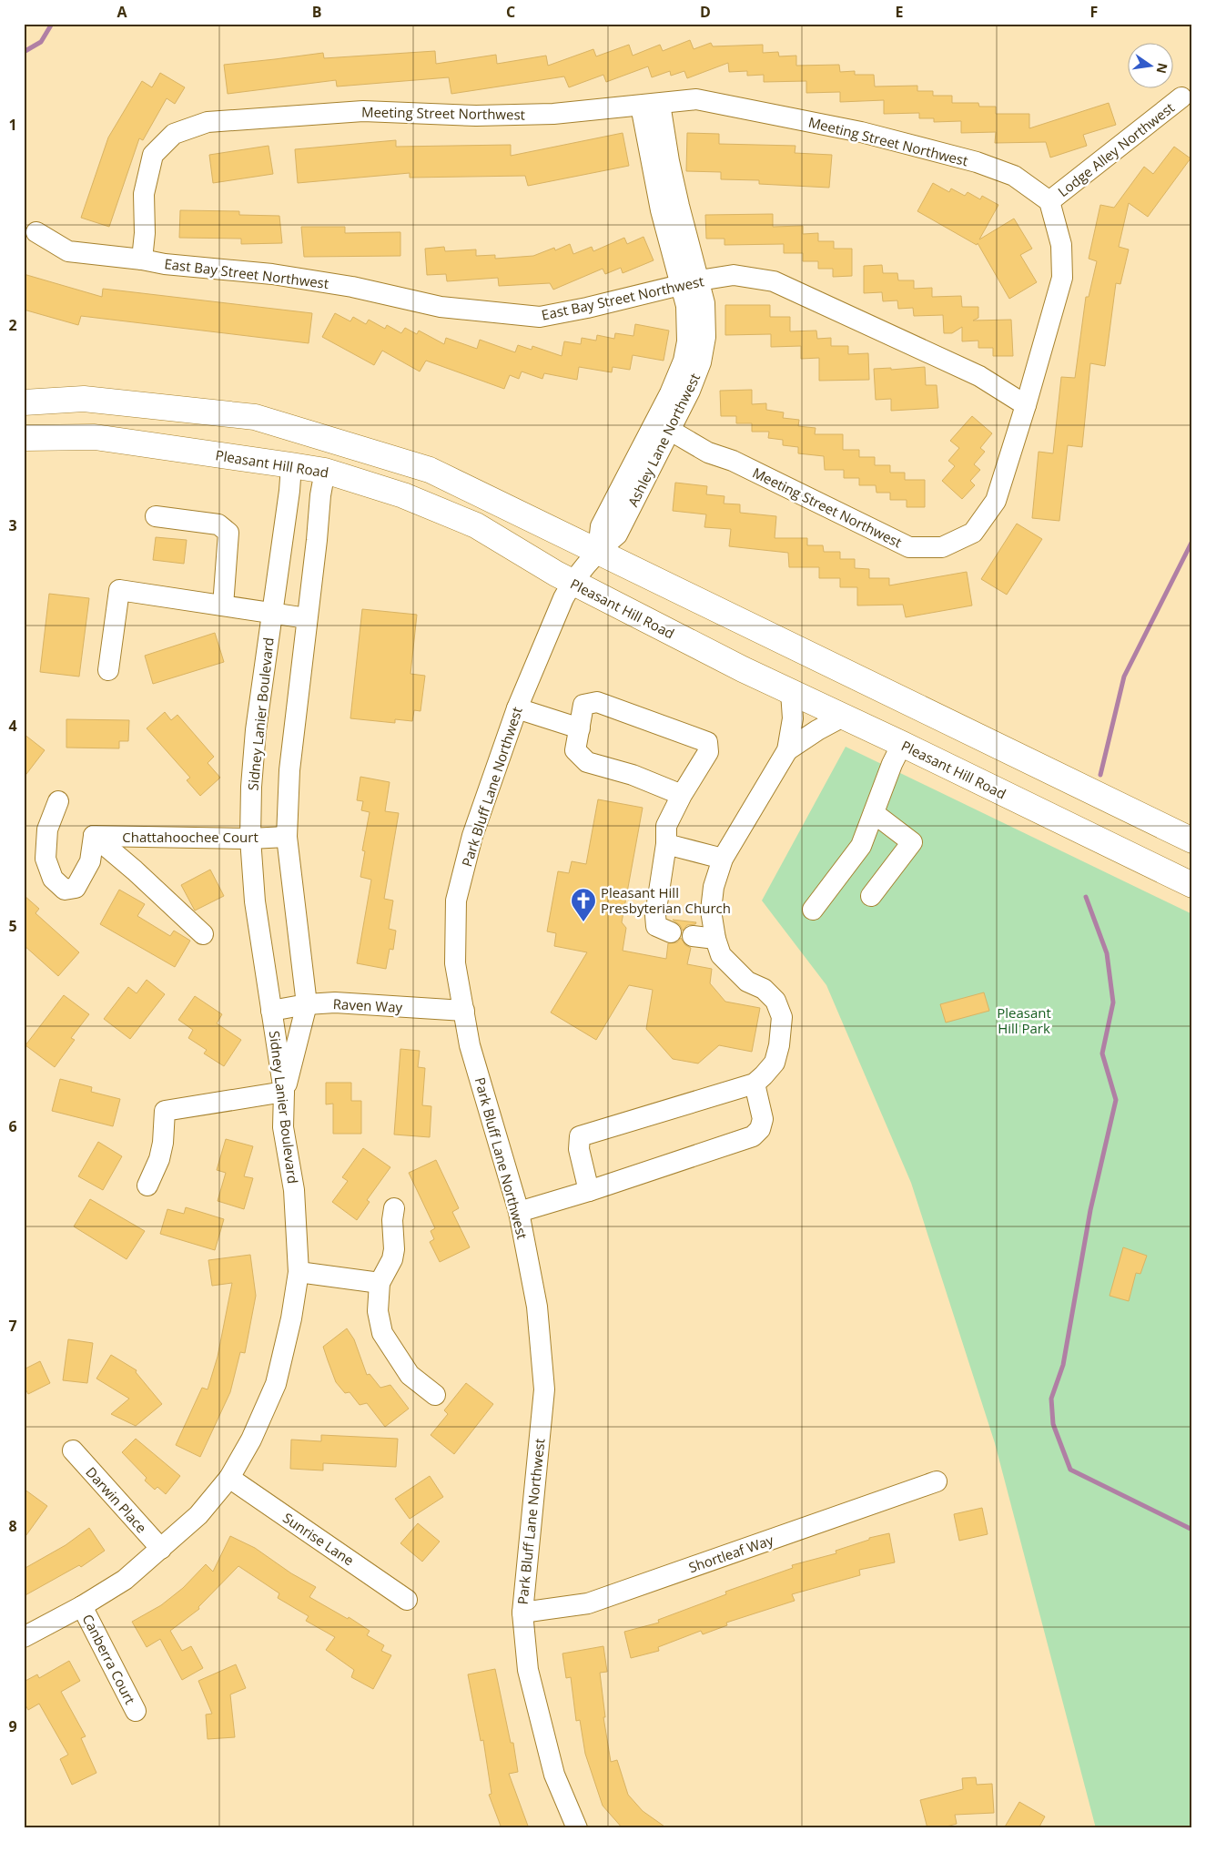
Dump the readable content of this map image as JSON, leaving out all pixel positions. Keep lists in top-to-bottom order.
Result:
{
  "streets": {
    "highway": ["Pleasant Hill Road"],
    "street": [
      "Meeting Street Northwest",
      "Lodge Alley Northwest",
      "East Bay Street Northwest",
      "Ashley Lane Northwest",
      "Sidney Lanier Boulevard",
      "Park Bluff Lane Northwest",
      "Chattahoochee Court",
      "Raven Way",
      "Darwin Place",
      "Sunrise Lane",
      "Shortleaf Way",
      "Canberra Court"
    ]
  },
  "crossings": [
    ["Meeting Street Northwest", "Lodge Alley Northwest"],
    ["Meeting Street Northwest", "East Bay Street Northwest"],
    ["Meeting Street Northwest", "Ashley Lane Northwest"],
    ["East Bay Street Northwest", "Ashley Lane Northwest"],
    ["Ashley Lane Northwest", "Pleasant Hill Road"],
    ["Ashley Lane Northwest", "Park Bluff Lane Northwest"],
    ["Pleasant Hill Road", "Sidney Lanier Boulevard"],
    ["Pleasant Hill Road", "Park Bluff Lane Northwest"],
    ["Sidney Lanier Boulevard", "Chattahoochee Court"],
    ["Sidney Lanier Boulevard", "Raven Way"],
    ["Sidney Lanier Boulevard", "Darwin Place"],
    ["Sidney Lanier Boulevard", "Sunrise Lane"],
    ["Sidney Lanier Boulevard", "Canberra Court"],
    ["Park Bluff Lane Northwest", "Raven Way"],
    ["Park Bluff Lane Northwest", "Shortleaf Way"]
  ],
  "parks": ["Pleasant Hill Park"],
  "places": {
    "church": ["Pleasant Hill Presbyterian Church"]
  },
  "north": "right",
  "grid": {
    "columns": [
      "A",
      "B",
      "C",
      "D",
      "E",
      "F"
    ],
    "rows": [
      "1",
      "2",
      "3",
      "4",
      "5",
      "6",
      "7",
      "8",
      "9"
    ]
  }
}
